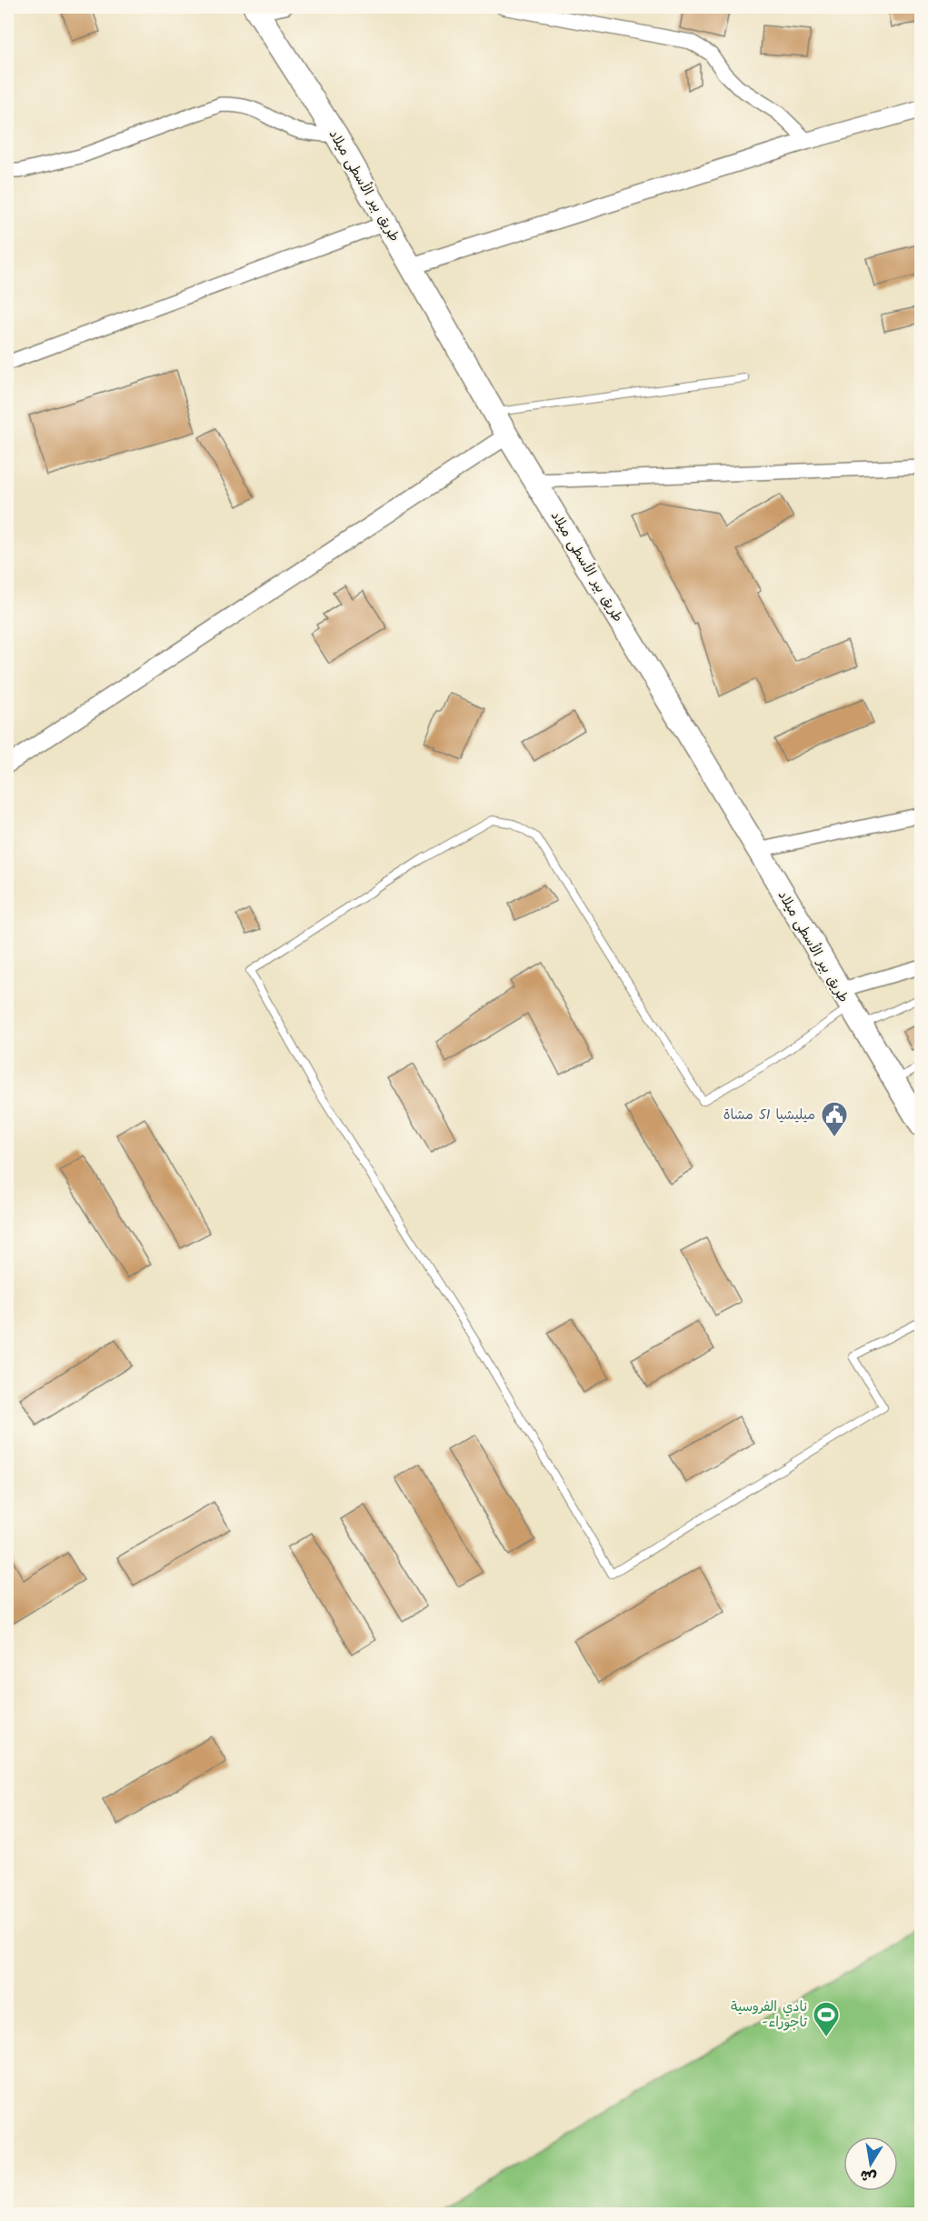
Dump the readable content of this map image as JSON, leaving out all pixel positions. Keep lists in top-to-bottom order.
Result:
{
  "streets": {
    "main road": ["طريق بير الأسطى ميلاد"]
  },
  "places": {
    "public building": ["ميليشيا 51 مشاة"],
    "sports": ["نادي الفروسية -تاجوراء"]
  },
  "north": "bottom"
}
